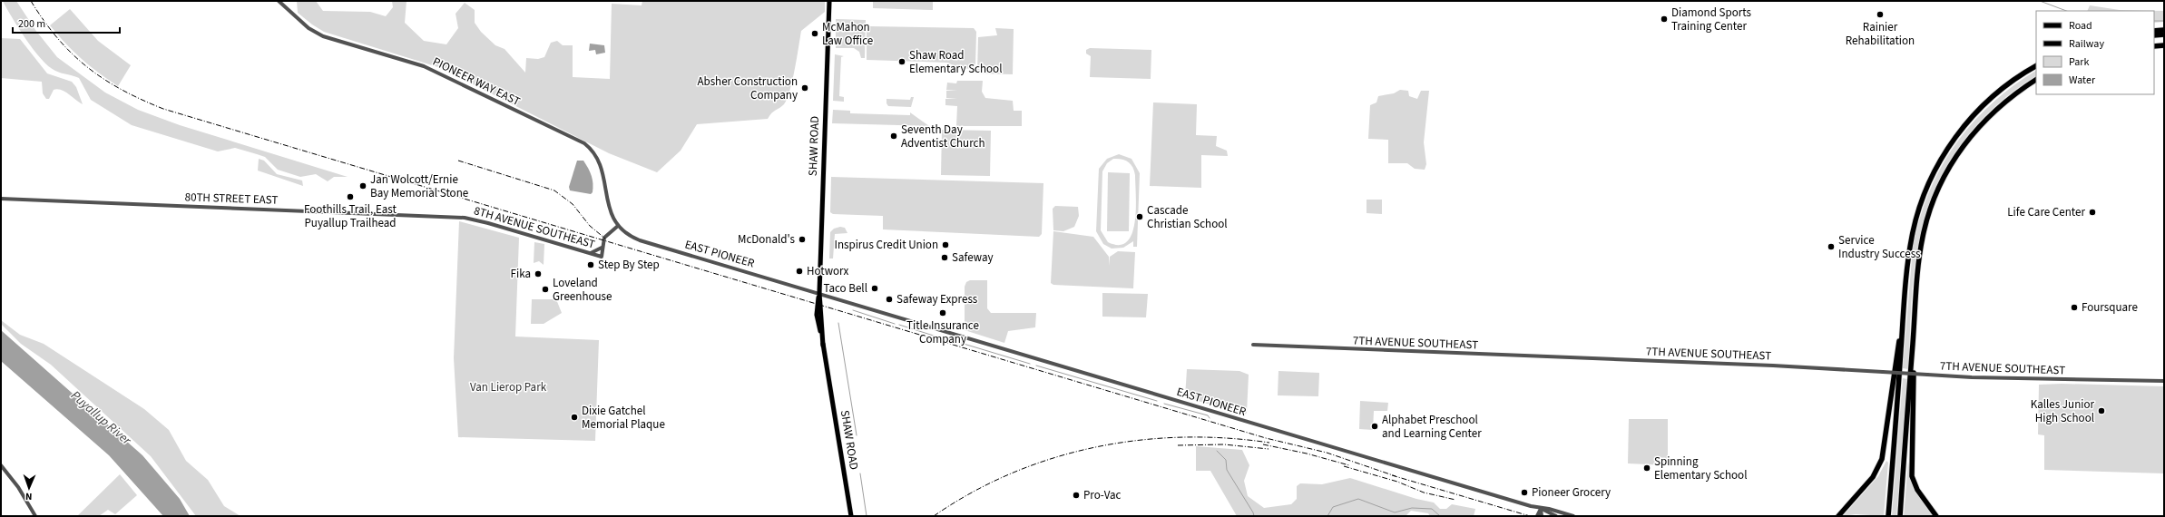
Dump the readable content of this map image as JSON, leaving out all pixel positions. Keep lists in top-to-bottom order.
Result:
{
  "streets": {
    "main road": ["SHAW ROAD"],
    "street": [
      "PIONEER WAY EAST",
      "80TH STREET EAST",
      "8TH AVENUE SOUTHEAST",
      "EAST PIONEER",
      "7TH AVENUE SOUTHEAST"
    ]
  },
  "crossings": [
    ["PIONEER WAY EAST", "EAST PIONEER"],
    ["SHAW ROAD", "EAST PIONEER"],
    ["80TH STREET EAST", "8TH AVENUE SOUTHEAST"]
  ],
  "water": ["Puyallup River"],
  "parks": ["Van Lierop Park"],
  "places": [
    "Rainier Rehabilitation",
    "Diamond Sports Training Center",
    "McMahon Law Office",
    "Shaw Road Elementary School",
    "Absher Construction Company",
    "Seventh Day Adventist Church",
    "Jan Wolcott/Ernie Bay Memorial Stone",
    "Foothills Trail, East Puyallup Trailhead",
    "Life Care Center",
    "Cascade Christian School",
    "McDonald's",
    "Inspirus Credit Union",
    "Service Industry Success",
    "Safeway",
    "Step By Step",
    "Hotworx",
    "Fika",
    "Taco Bell",
    "Loveland Greenhouse",
    "Safeway Express",
    "Foursquare",
    "Title Insurance Company",
    "Kalles Junior High School",
    "Dixie Gatchel Memorial Plaque",
    "Alphabet Preschool and Learning Center",
    "Spinning Elementary School",
    "Pioneer Grocery",
    "Pro-Vac"
  ],
  "legend": [
    "Road",
    "Railway",
    "Park",
    "Water"
  ],
  "scale_bar": "200 m",
  "north": "bottom"
}
